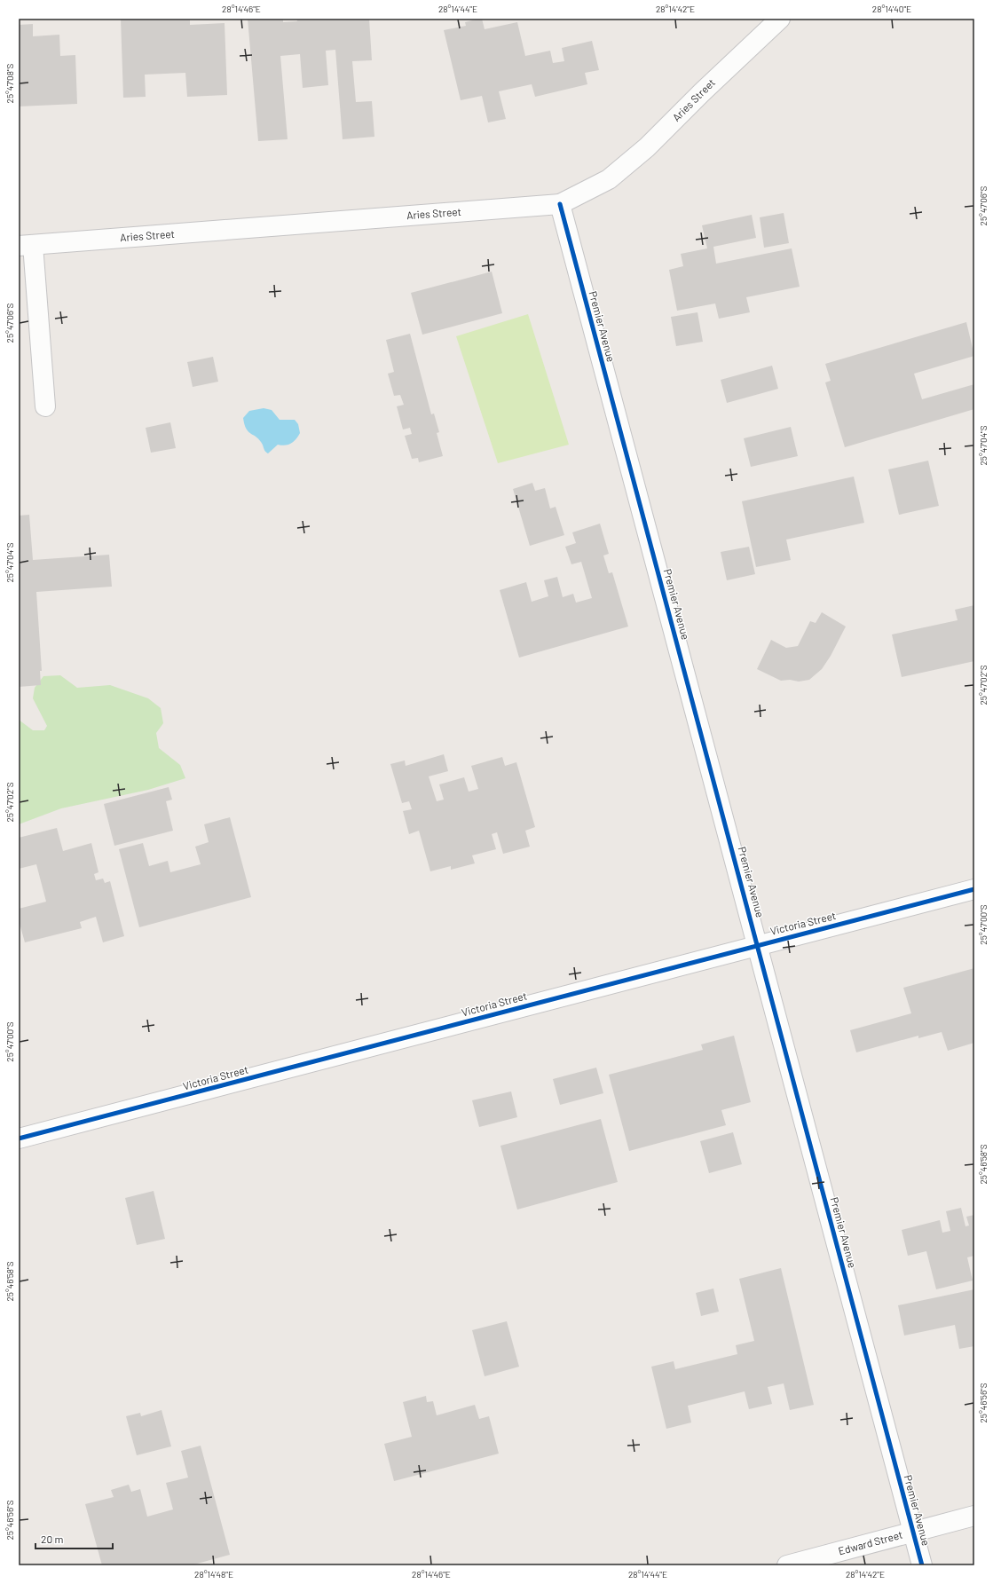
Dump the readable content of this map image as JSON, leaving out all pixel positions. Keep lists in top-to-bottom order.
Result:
{
  "streets": {
    "street": [
      "Aries Street",
      "Premier Avenue",
      "Victoria Street",
      "Edward Street"
    ]
  },
  "crossings": [
    ["Aries Street", "Premier Avenue"],
    ["Premier Avenue", "Victoria Street"],
    ["Premier Avenue", "Edward Street"]
  ],
  "scale_bar": "20 m",
  "coordinates": [
    "28°14'46\"E",
    "28°14'44\"E",
    "28°14'42\"E",
    "28°14'40\"E",
    "25°47'08\"S",
    "25°47'06\"S",
    "25°47'04\"S",
    "25°47'02\"S",
    "25°47'00\"S",
    "25°46'58\"S",
    "25°46'56\"S",
    "28°14'48\"E"
  ]
}
